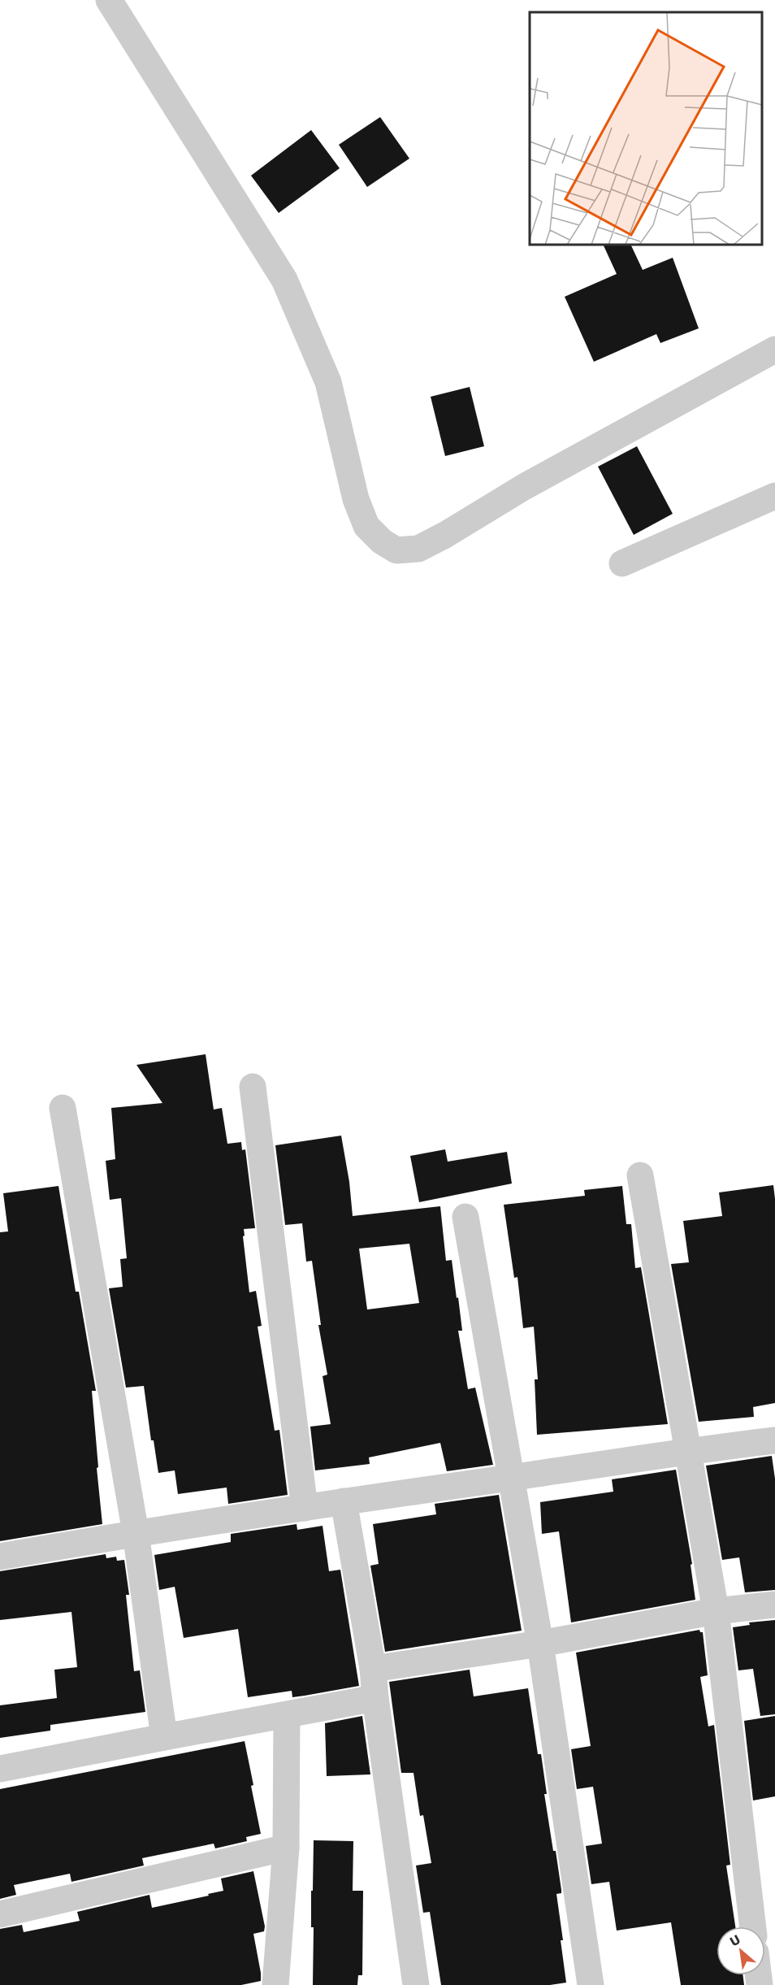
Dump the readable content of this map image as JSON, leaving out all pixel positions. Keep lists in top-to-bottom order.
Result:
{
  "north": "top left"
}
